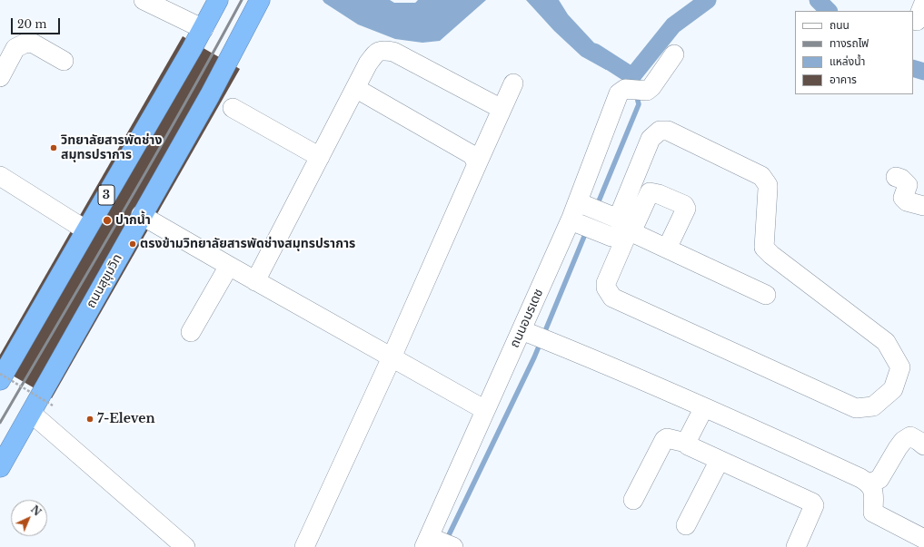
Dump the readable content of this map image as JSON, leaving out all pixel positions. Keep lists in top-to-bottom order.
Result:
{
  "streets": {
    "highway": ["3", "ถนนสุขุมวิท"],
    "street": ["ถนนอมรเดช"]
  },
  "places": [
    "วิทยาลัยสารพัดช่าง สมุทรปราการ",
    "ปากน้ำ",
    "ตรงข้ามวิทยาลัยสารพัดช่างสมุทรปราการ",
    "7-Eleven"
  ],
  "legend": [
    "ถนน",
    "ทางรถไฟ",
    "แหล่งน้ำ",
    "อาคาร"
  ],
  "scale_bar": "20 m",
  "north": "top right"
}
